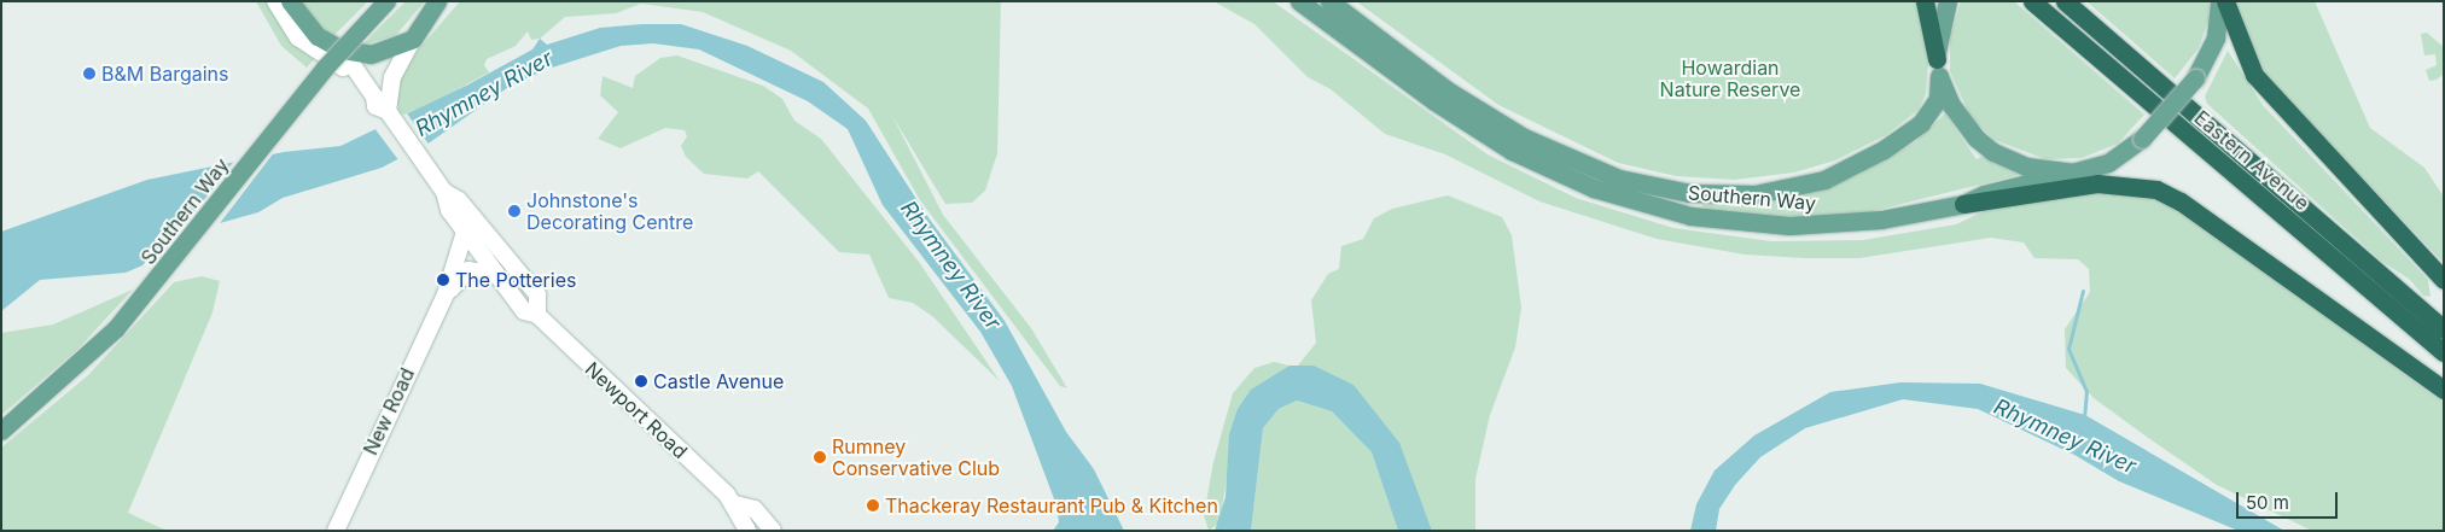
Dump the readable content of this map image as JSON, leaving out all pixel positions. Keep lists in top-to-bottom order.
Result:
{
  "streets": {
    "highway": ["Eastern Avenue"],
    "main road": ["Southern Way", "Newport Road", "New Road"]
  },
  "crossings": [
    ["Newport Road", "New Road"]
  ],
  "water": ["Rhymney River"],
  "parks": ["Howardian Nature Reserve"],
  "places": [
    "B&M Bargains",
    "Johnstone's Decorating Centre",
    "The Potteries",
    "Castle Avenue",
    "Rumney Conservative Club",
    "Thackeray Restaurant Pub & Kitchen"
  ],
  "scale_bar": "50 m"
}
